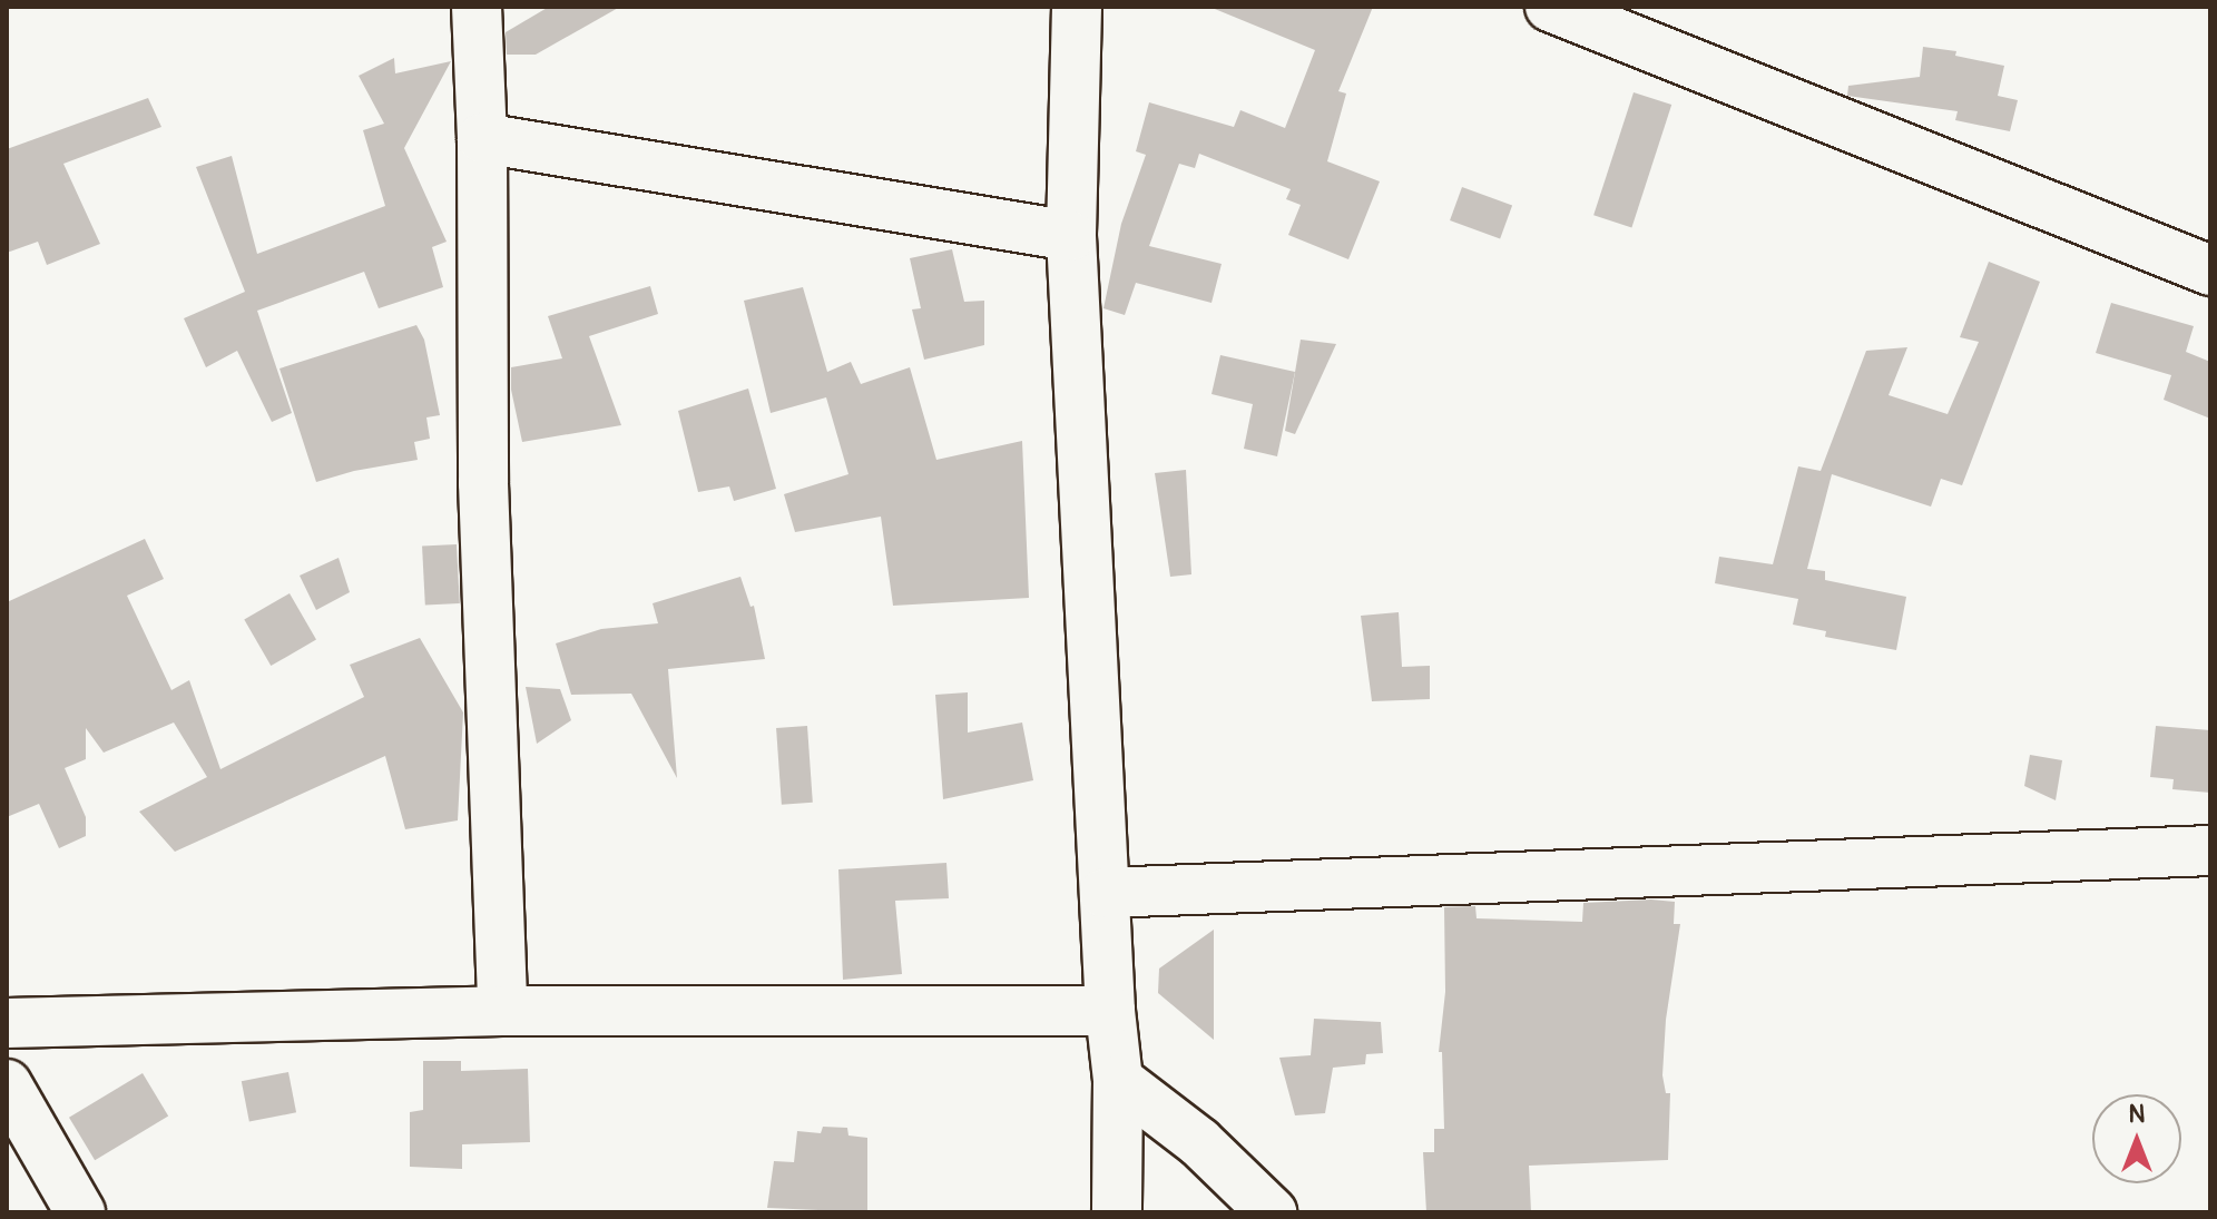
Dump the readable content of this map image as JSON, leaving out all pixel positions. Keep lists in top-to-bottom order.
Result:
{
  "north": "top"
}
